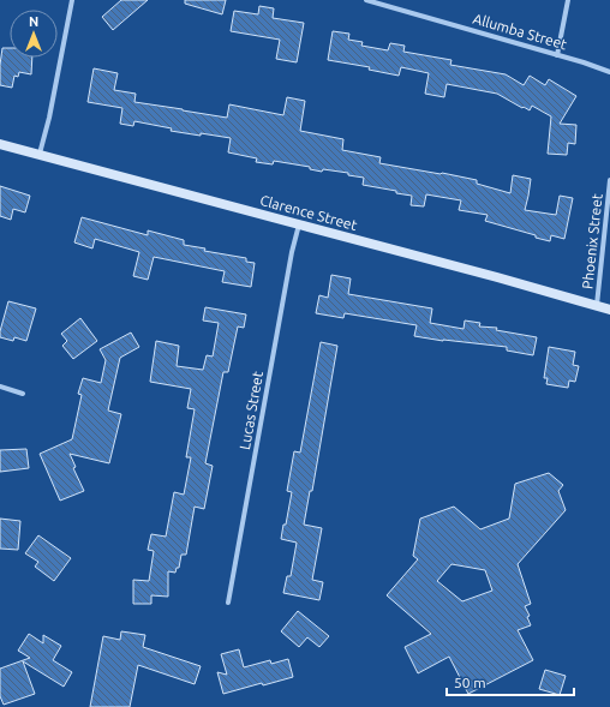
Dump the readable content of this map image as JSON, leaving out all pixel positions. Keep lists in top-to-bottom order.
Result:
{
  "streets": {
    "main road": ["Clarence Street"],
    "street": ["Allumba Street", "Phoenix Street", "Lucas Street"]
  },
  "crossings": [
    ["Clarence Street", "Phoenix Street"],
    ["Clarence Street", "Lucas Street"]
  ],
  "scale_bar": "50 m",
  "north": "top"
}
